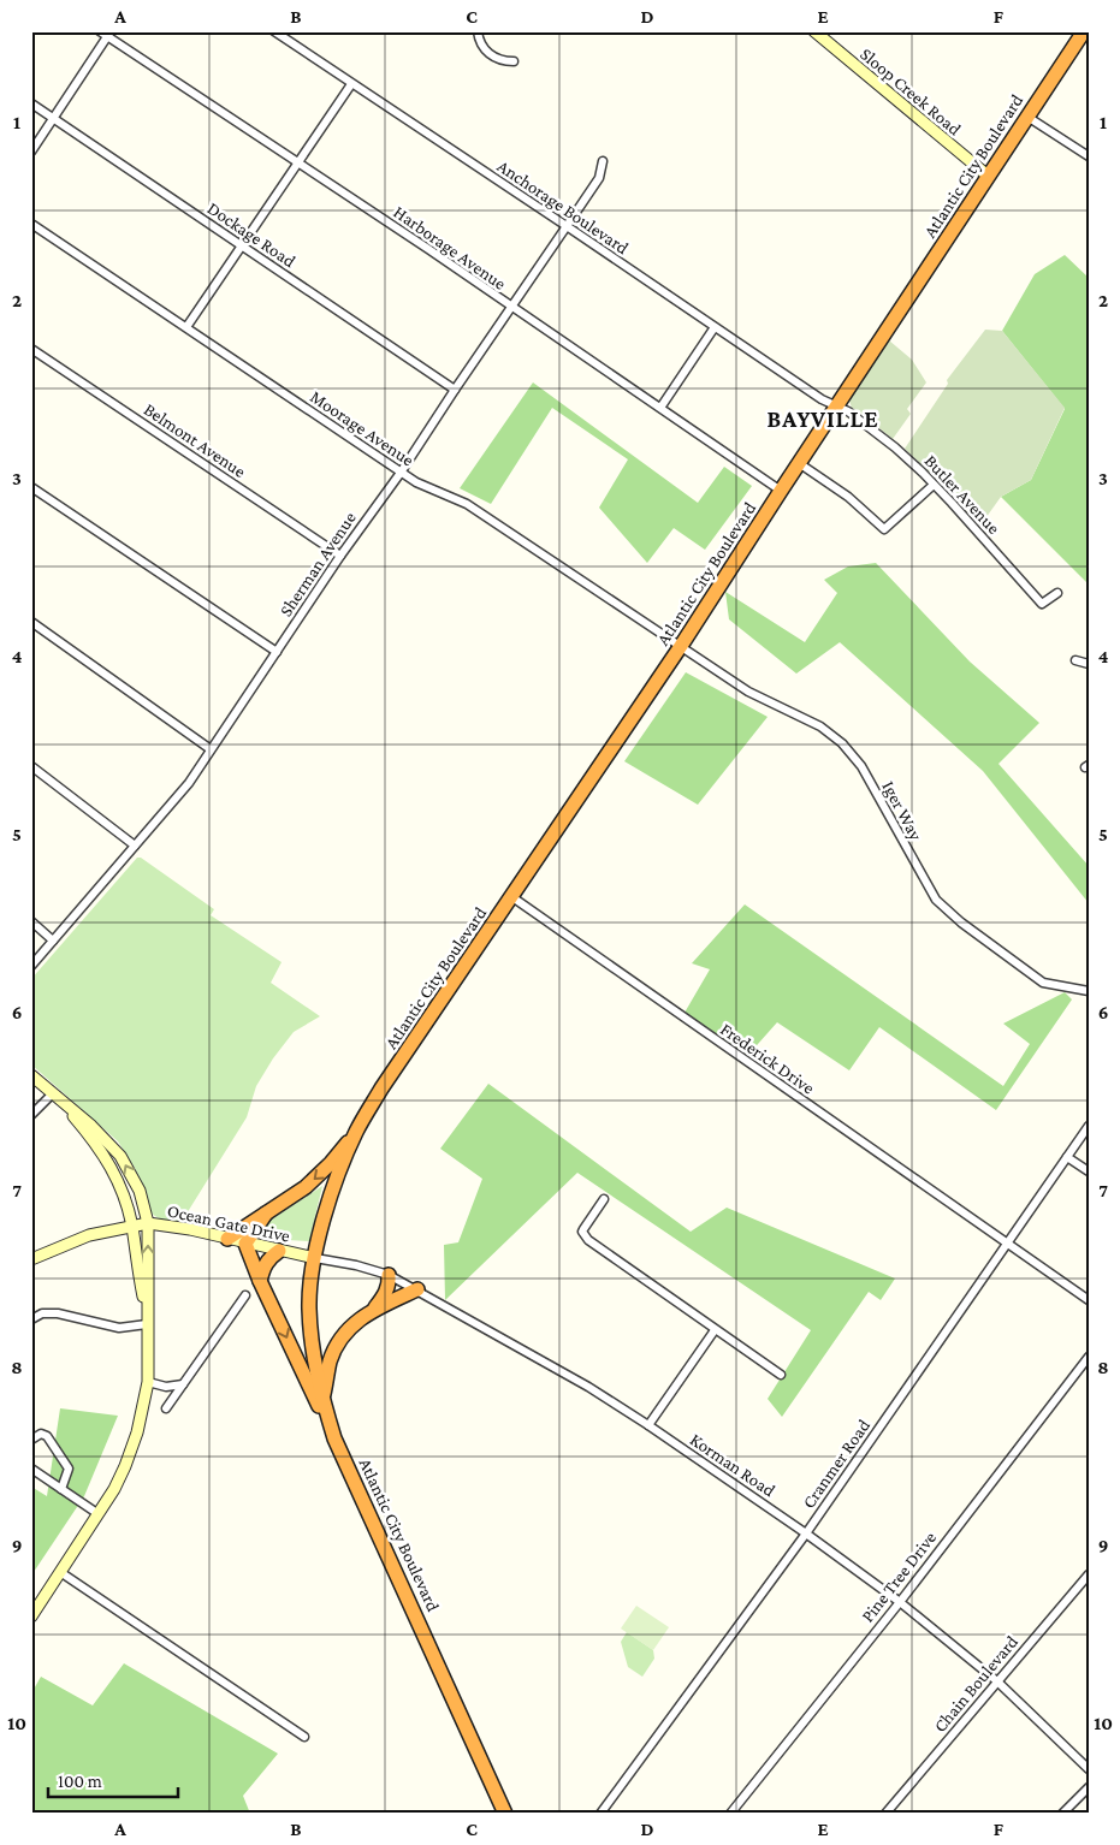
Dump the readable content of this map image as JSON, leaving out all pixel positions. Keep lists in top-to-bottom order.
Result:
{
  "streets": {
    "highway": ["Atlantic City Boulevard"],
    "street": [
      "Sloop Creek Road",
      "Anchorage Boulevard",
      "Dockage Road",
      "Harborage Avenue",
      "Moorage Avenue",
      "Belmont Avenue",
      "Butler Avenue",
      "Sherman Avenue",
      "Iger Way",
      "Frederick Drive",
      "Ocean Gate Drive",
      "Cranmer Road",
      "Korman Road",
      "Pine Tree Drive",
      "Chain Boulevard"
    ]
  },
  "crossings": [
    ["Sloop Creek Road", "Atlantic City Boulevard"],
    ["Atlantic City Boulevard", "Anchorage Boulevard"],
    ["Atlantic City Boulevard", "Harborage Avenue"],
    ["Atlantic City Boulevard", "Moorage Avenue"],
    ["Atlantic City Boulevard", "Butler Avenue"],
    ["Atlantic City Boulevard", "Iger Way"],
    ["Atlantic City Boulevard", "Frederick Drive"],
    ["Atlantic City Boulevard", "Ocean Gate Drive"],
    ["Atlantic City Boulevard", "Korman Road"],
    ["Anchorage Boulevard", "Butler Avenue"],
    ["Anchorage Boulevard", "Sherman Avenue"],
    ["Dockage Road", "Sherman Avenue"],
    ["Harborage Avenue", "Sherman Avenue"],
    ["Moorage Avenue", "Sherman Avenue"],
    ["Moorage Avenue", "Iger Way"],
    ["Belmont Avenue", "Sherman Avenue"],
    ["Frederick Drive", "Cranmer Road"],
    ["Ocean Gate Drive", "Korman Road"],
    ["Cranmer Road", "Korman Road"],
    ["Korman Road", "Pine Tree Drive"],
    ["Korman Road", "Chain Boulevard"]
  ],
  "districts": ["BAYVILLE"],
  "scale_bar": "100 m",
  "grid": {
    "columns": [
      "A",
      "B",
      "C",
      "D",
      "E",
      "F"
    ],
    "rows": [
      "1",
      "2",
      "3",
      "4",
      "5",
      "6",
      "7",
      "8",
      "9",
      "10"
    ]
  }
}
